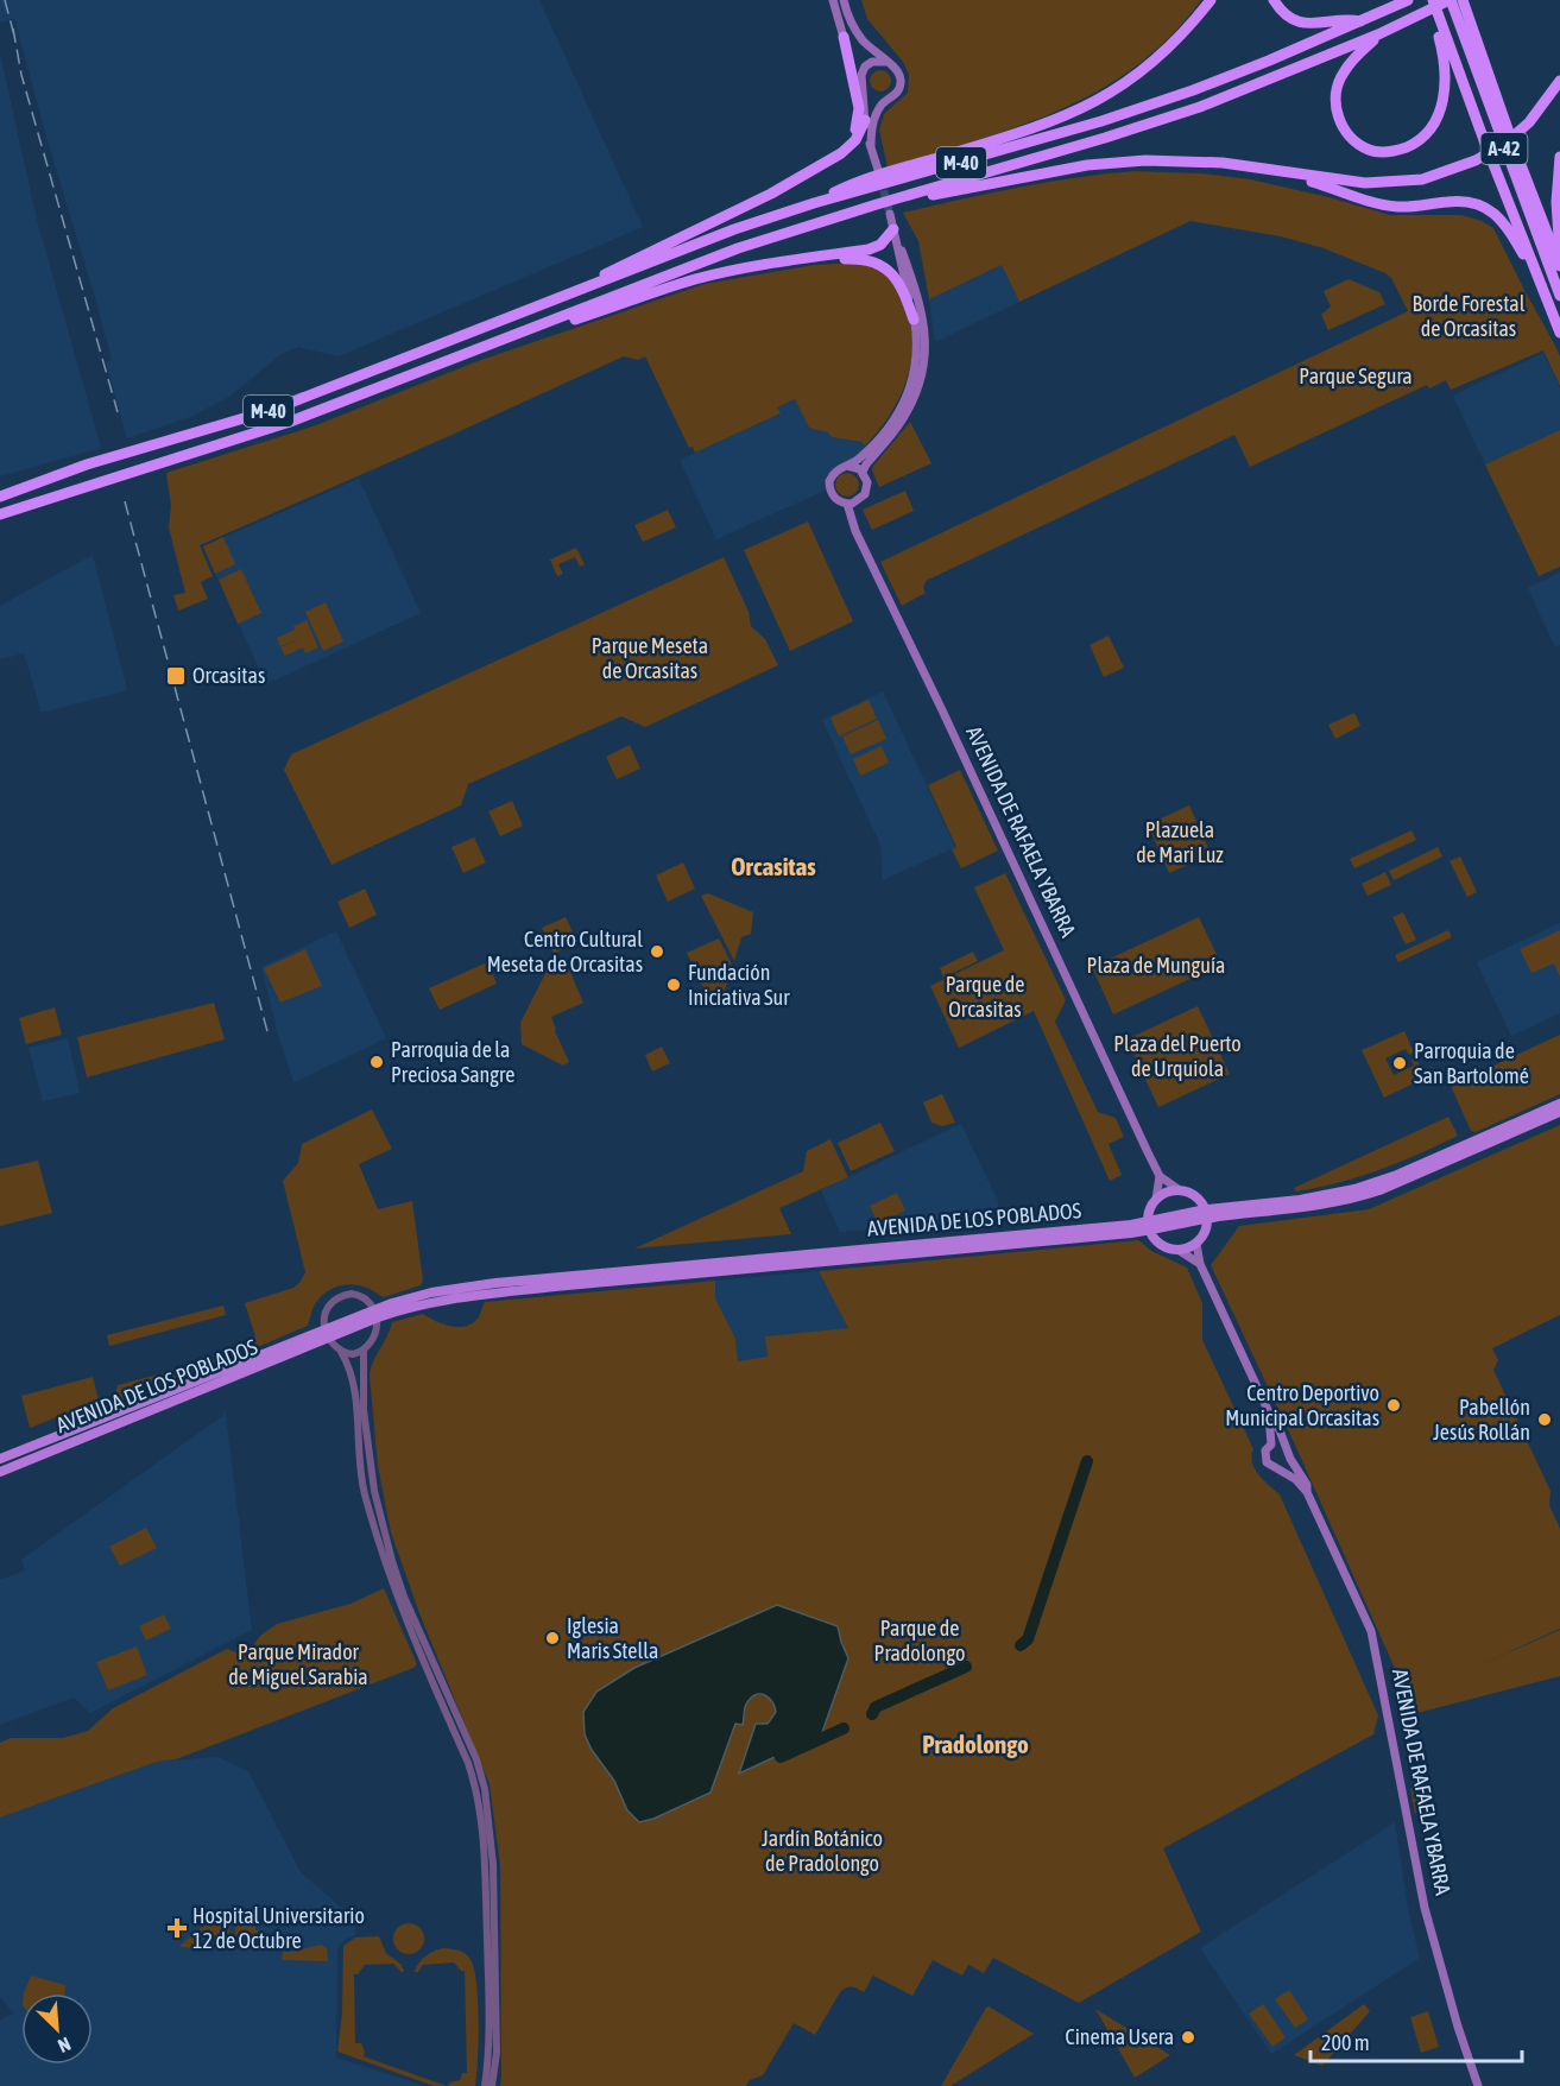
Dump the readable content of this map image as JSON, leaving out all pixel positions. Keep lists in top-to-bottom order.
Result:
{
  "streets": {
    "highway": ["A-42", "M-40"],
    "main road": ["AVENIDA DE RAFAELA YBARRA", "AVENIDA DE LOS POBLADOS"]
  },
  "crossings": [
    ["A-42", "M-40"],
    ["AVENIDA DE RAFAELA YBARRA", "AVENIDA DE LOS POBLADOS"]
  ],
  "districts": ["Orcasitas", "Pradolongo"],
  "parks": [
    "Borde Forestal de Orcasitas",
    "Parque Segura",
    "Parque Meseta de Orcasitas",
    "Plazuela de Mari Luz",
    "Plaza de Munguía",
    "Parque de Orcasitas",
    "Plaza del Puerto de Urquiola",
    "Parque de Pradolongo",
    "Parque Mirador de Miguel Sarabia",
    "Jardín Botánico de Pradolongo"
  ],
  "places": {
    "transit": ["Orcasitas"],
    "other": [
      "Centro Cultural Meseta de Orcasitas",
      "Fundación Iniciativa Sur",
      "Parroquia de la Preciosa Sangre",
      "Parroquia de San Bartolomé",
      "Centro Deportivo Municipal Orcasitas",
      "Pabellón Jesús Rollán",
      "Iglesia Maris Stella",
      "Cinema Usera"
    ],
    "health": ["Hospital Universitario 12 de Octubre"]
  },
  "scale_bar": "200 m",
  "north": "bottom right"
}
